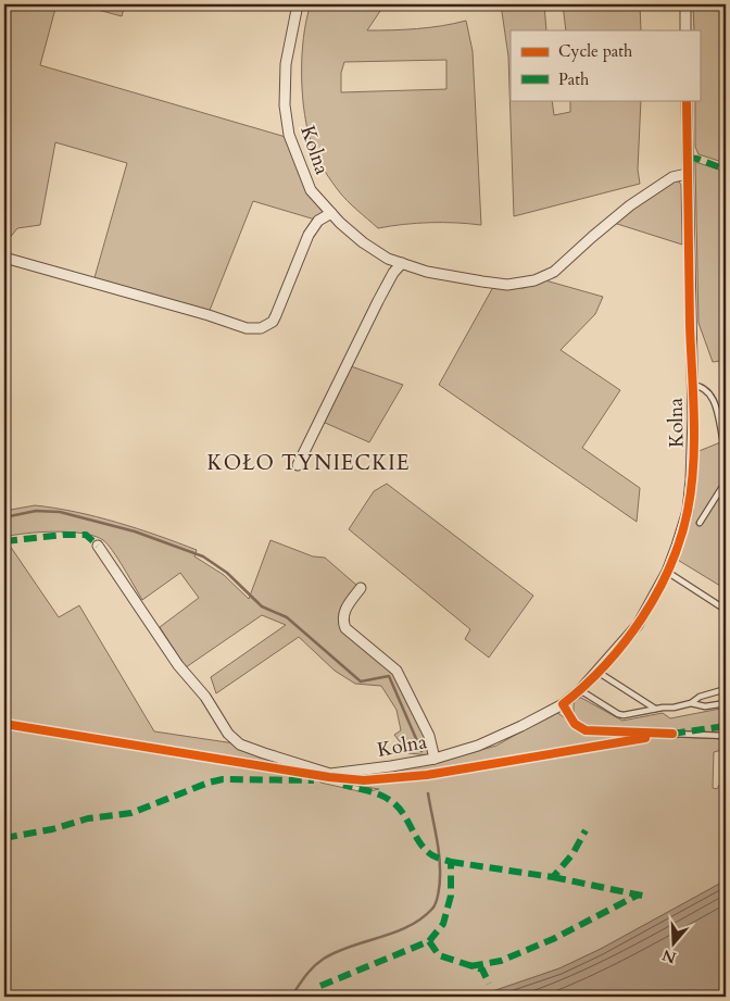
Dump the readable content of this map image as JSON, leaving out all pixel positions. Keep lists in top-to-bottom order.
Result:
{
  "streets": {
    "street": ["Kolna"]
  },
  "districts": ["KOŁO TYNIECKIE"],
  "legend": ["Cycle path", "Path"],
  "north": "bottom"
}
